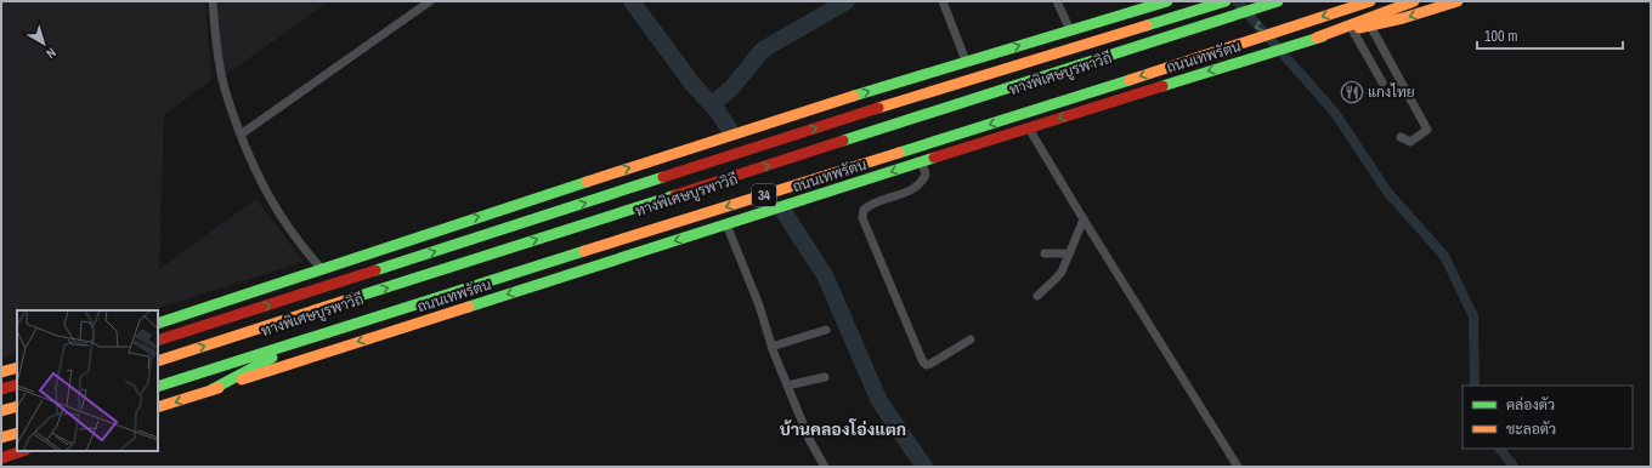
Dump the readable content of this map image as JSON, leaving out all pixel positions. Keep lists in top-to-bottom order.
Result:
{
  "streets": {
    "main road": ["ถนนเทพรัตน", "ทางพิเศษบูรพาวิถี", "34"]
  },
  "districts": ["บ้านคลองโอ่งแตก"],
  "places": {
    "restaurant": ["แกงไทย"]
  },
  "legend": ["คล่องตัว", "ชะลอตัว"],
  "scale_bar": "100 m",
  "north": "bottom right"
}
